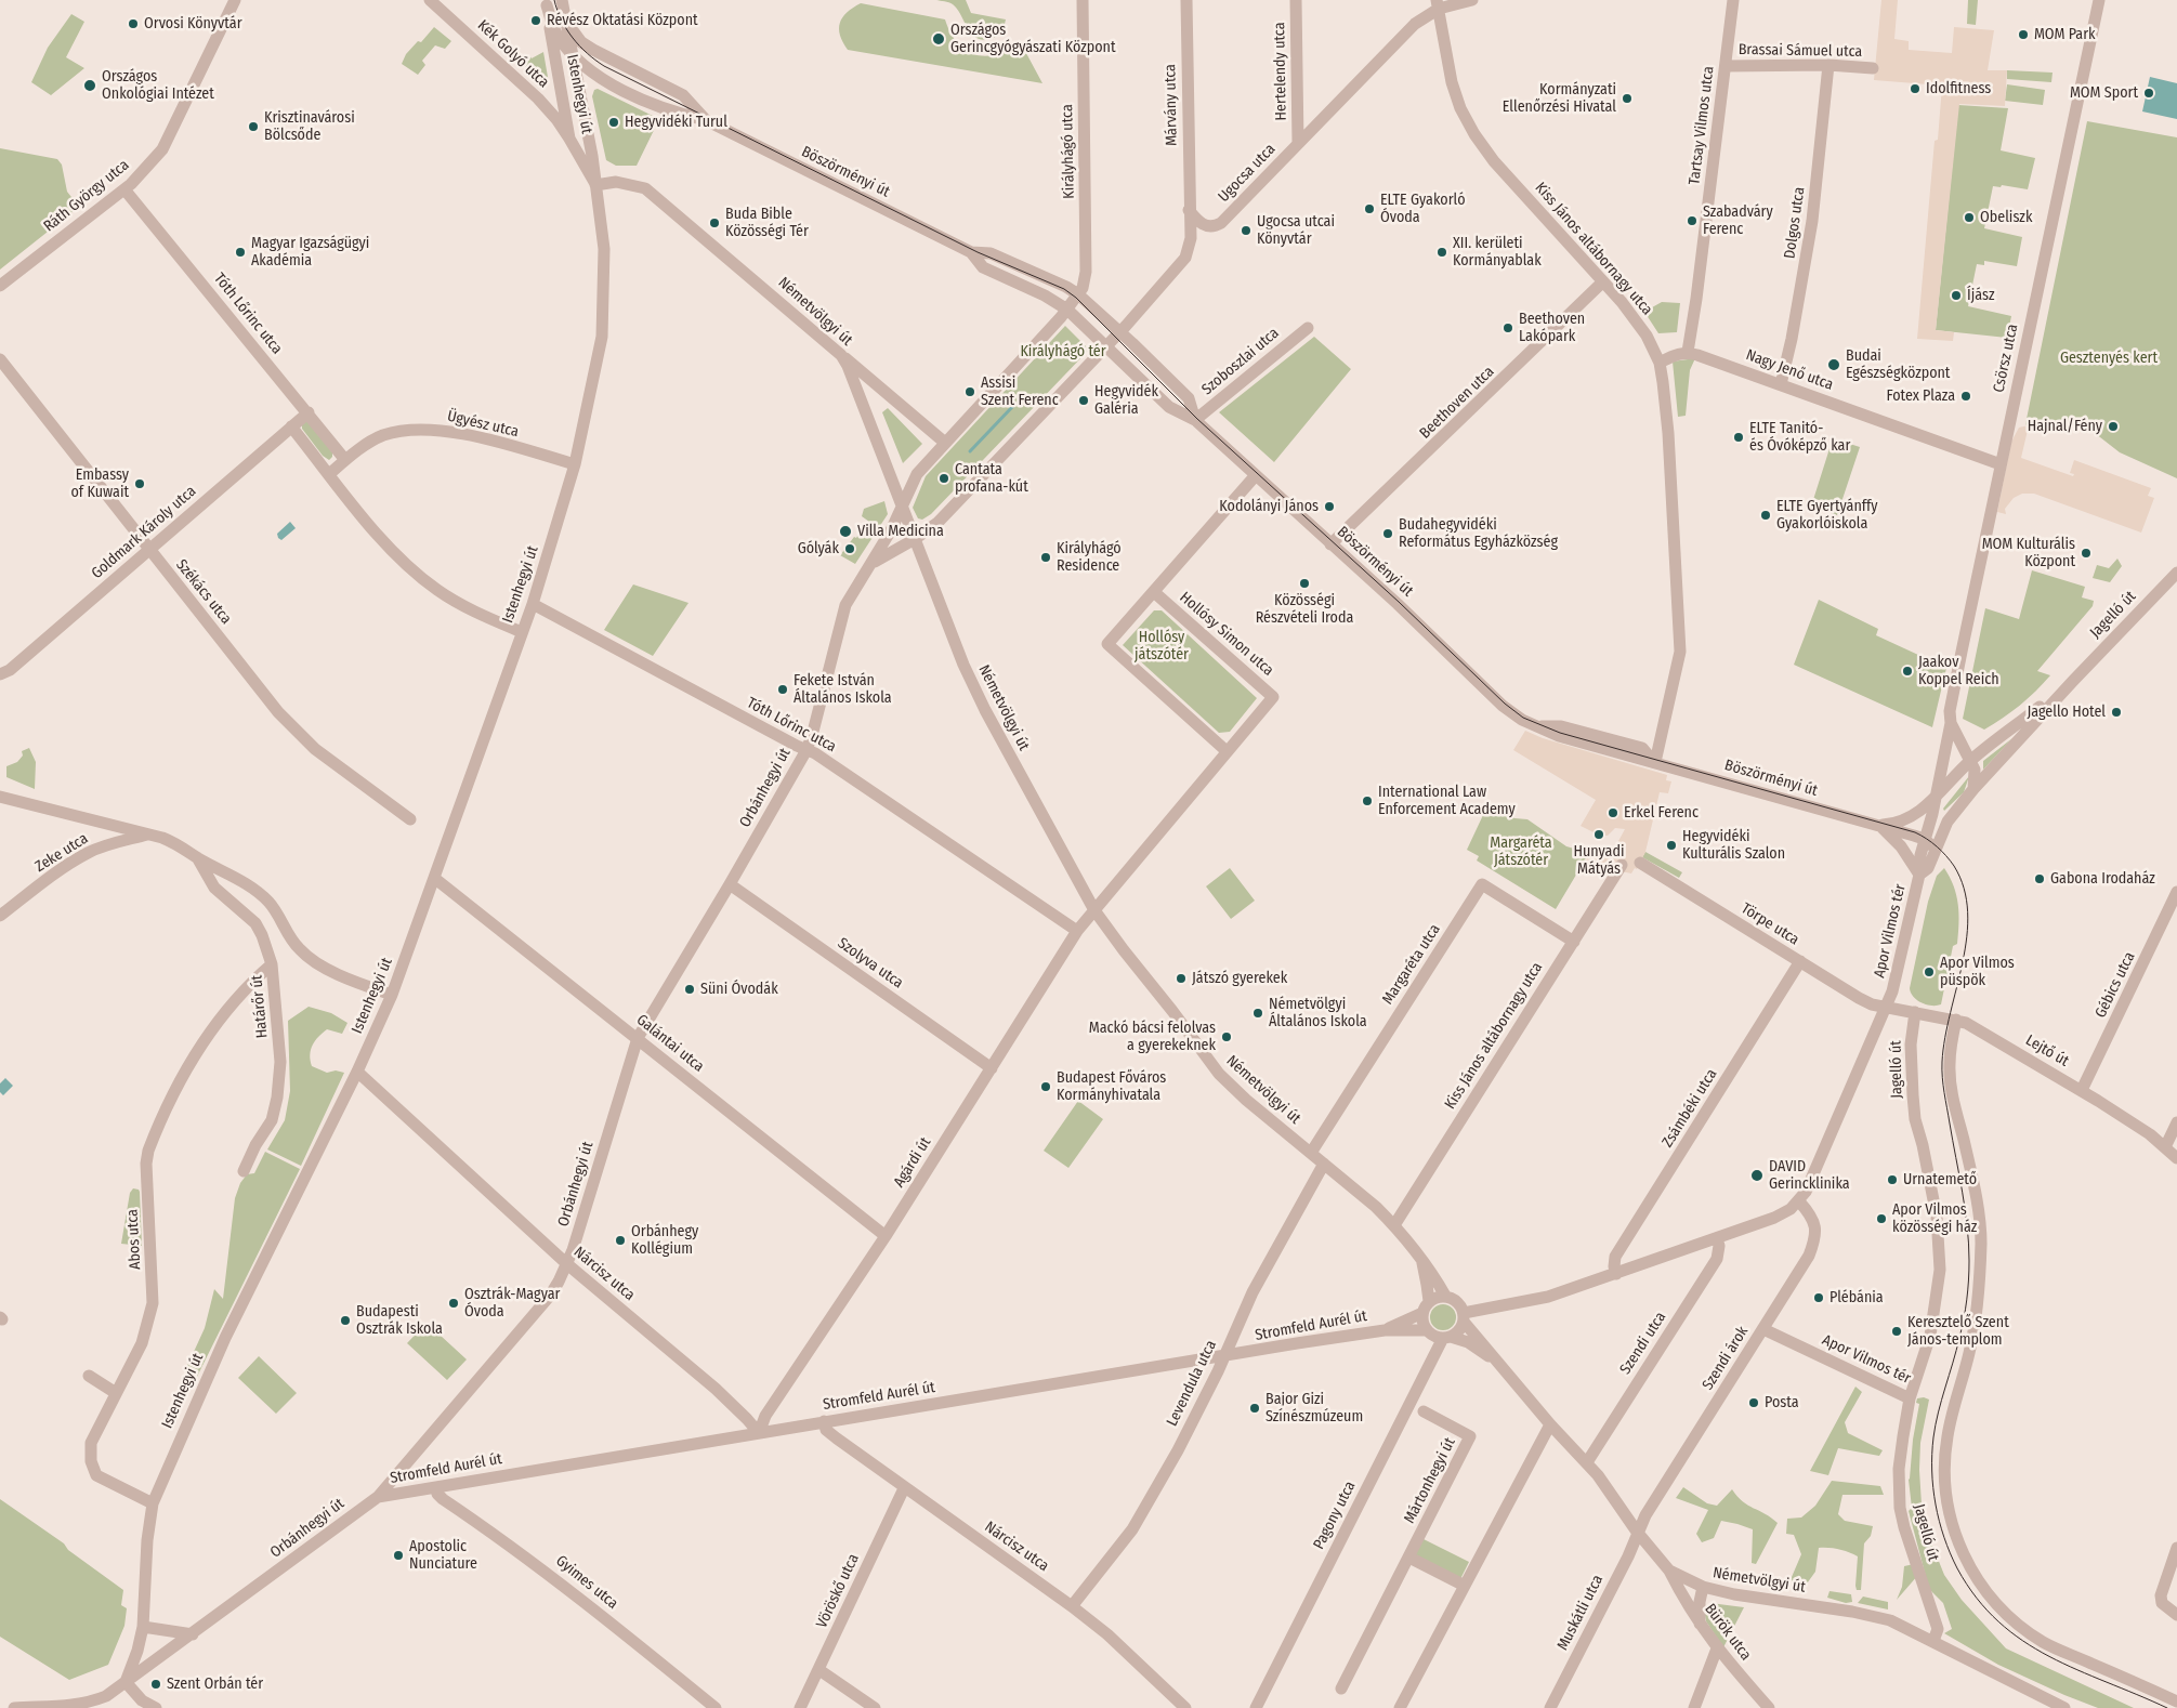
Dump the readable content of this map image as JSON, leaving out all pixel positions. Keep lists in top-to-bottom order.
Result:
{
  "streets": {
    "street": [
      "Brassai Sámuel utca",
      "Kék Golyó utca",
      "Hertelendy utca",
      "Istenhegyi út",
      "Márvány utca",
      "Tartsay Vilmos utca",
      "Királyhágó utca",
      "Böszörményi út",
      "Ugocsa utca",
      "Ráth György utca",
      "Dolgos utca",
      "Kiss János altábornagy utca",
      "Németvölgyi út",
      "Tóth Lőrinc utca",
      "Csörsz utca",
      "Szoboszlai utca",
      "Nagy Jenő utca",
      "Beethoven utca",
      "Ügyész utca",
      "Goldmark Károly utca",
      "Székács utca",
      "Jagelló út",
      "Hollósy Simon utca",
      "Orbánhegyi út",
      "Zeke utca",
      "Törpe utca",
      "Apor Vilmos tér",
      "Szolyva utca",
      "Margaréta utca",
      "Gébics utca",
      "Határőr út",
      "Galántai utca",
      "Lejtő út",
      "Zsámbéki utca",
      "Agárdi út",
      "Abos utca",
      "Nárcisz utca",
      "Stromfeld Aurél út",
      "Szendi utca",
      "Szendi árok",
      "Levendula utca",
      "Mártonhegyi út",
      "Pagony utca",
      "Gyimes utca",
      "Vöröskő utca",
      "Muskátli utca",
      "Bürök utca"
    ]
  },
  "crossings": [
    ["Brassai Sámuel utca", "Tartsay Vilmos utca"],
    ["Brassai Sámuel utca", "Dolgos utca"],
    ["Kék Golyó utca", "Istenhegyi út"],
    ["Hertelendy utca", "Ugocsa utca"],
    ["Istenhegyi út", "Böszörményi út"],
    ["Istenhegyi út", "Németvölgyi út"],
    ["Istenhegyi út", "Tóth Lőrinc utca"],
    ["Istenhegyi út", "Ügyész utca"],
    ["Istenhegyi út", "Orbánhegyi út"],
    ["Istenhegyi út", "Határőr út"],
    ["Istenhegyi út", "Galántai utca"],
    ["Istenhegyi út", "Abos utca"],
    ["Istenhegyi út", "Nárcisz utca"],
    ["Márvány utca", "Ugocsa utca"],
    ["Tartsay Vilmos utca", "Nagy Jenő utca"],
    ["Királyhágó utca", "Böszörményi út"],
    ["Böszörményi út", "Kiss János altábornagy utca"],
    ["Böszörményi út", "Csörsz utca"],
    ["Böszörményi út", "Szoboszlai utca"],
    ["Böszörményi út", "Beethoven utca"],
    ["Böszörményi út", "Jagelló út"],
    ["Böszörményi út", "Apor Vilmos tér"],
    ["Ugocsa utca", "Kiss János altábornagy utca"],
    ["Ráth György utca", "Tóth Lőrinc utca"],
    ["Dolgos utca", "Nagy Jenő utca"],
    ["Kiss János altábornagy utca", "Németvölgyi út"],
    ["Kiss János altábornagy utca", "Beethoven utca"],
    ["Kiss János altábornagy utca", "Margaréta utca"],
    ["Németvölgyi út", "Jagelló út"],
    ["Németvölgyi út", "Hollósy Simon utca"],
    ["Németvölgyi út", "Orbánhegyi út"],
    ["Németvölgyi út", "Margaréta utca"],
    ["Németvölgyi út", "Agárdi út"],
    ["Németvölgyi út", "Stromfeld Aurél út"],
    ["Németvölgyi út", "Szendi utca"],
    ["Németvölgyi út", "Szendi árok"],
    ["Németvölgyi út", "Levendula utca"],
    ["Németvölgyi út", "Pagony utca"],
    ["Németvölgyi út", "Muskátli utca"],
    ["Németvölgyi út", "Bürök utca"],
    ["Tóth Lőrinc utca", "Ügyész utca"],
    ["Tóth Lőrinc utca", "Goldmark Károly utca"],
    ["Tóth Lőrinc utca", "Orbánhegyi út"],
    ["Tóth Lőrinc utca", "Agárdi út"],
    ["Csörsz utca", "Nagy Jenő utca"],
    ["Csörsz utca", "Jagelló út"],
    ["Goldmark Károly utca", "Székács utca"],
    ["Jagelló út", "Apor Vilmos tér"],
    ["Jagelló út", "Lejtő út"],
    ["Hollósy Simon utca", "Agárdi út"],
    ["Orbánhegyi út", "Szolyva utca"],
    ["Orbánhegyi út", "Galántai utca"],
    ["Orbánhegyi út", "Nárcisz utca"],
    ["Orbánhegyi út", "Stromfeld Aurél út"],
    ["Zeke utca", "Határőr út"],
    ["Törpe utca", "Apor Vilmos tér"],
    ["Törpe utca", "Lejtő út"],
    ["Törpe utca", "Zsámbéki utca"],
    ["Apor Vilmos tér", "Lejtő út"],
    ["Apor Vilmos tér", "Szendi árok"],
    ["Szolyva utca", "Agárdi út"],
    ["Gébics utca", "Lejtő út"],
    ["Határőr út", "Abos utca"],
    ["Galántai utca", "Agárdi út"],
    ["Agárdi út", "Nárcisz utca"],
    ["Agárdi út", "Stromfeld Aurél út"],
    ["Nárcisz utca", "Stromfeld Aurél út"],
    ["Nárcisz utca", "Levendula utca"],
    ["Nárcisz utca", "Vöröskő utca"],
    ["Stromfeld Aurél út", "Levendula utca"],
    ["Stromfeld Aurél út", "Pagony utca"],
    ["Stromfeld Aurél út", "Gyimes utca"],
    ["Szendi árok", "Muskátli utca"]
  ],
  "parks": [
    "Királyhágó tér",
    "Gesztenyés kert",
    "Hollósy játszótér",
    "Margaréta Játszótér"
  ],
  "places": [
    "Révész Oktatási Központ",
    "Orvosi Könyvtár",
    "MOM Park",
    "Országos Gerincgyógyászati Központ",
    "Országos Onkológiai Intézet",
    "Idolfitness",
    "MOM Sport",
    "Kormányzati Ellenőrzési Hivatal",
    "Hegyvidéki Turul",
    "Krisztinavárosi Bölcsőde",
    "ELTE Gyakorló Óvoda",
    "Obeliszk",
    "Szabadváry Ferenc",
    "Buda Bible Közösségi Tér",
    "Ugocsa utcai Könyvtár",
    "Magyar Igazságügyi Akadémia",
    "XII. kerületi Kormányablak",
    "Íjász",
    "Beethoven Lakópark",
    "Budai Egészségközpont",
    "Assisi Szent Ferenc",
    "Fotex Plaza",
    "Hegyvidék Galéria",
    "Hajnal/Fény",
    "ELTE Tanitó- és Óvóképző kar",
    "Cantata profana-kút",
    "Embassy of Kuwait",
    "Kodolányi János",
    "ELTE Gyertyánffy Gyakorlóiskola",
    "Villa Medicina",
    "Budahegyvidéki Református Egyházközség",
    "Gólyák",
    "MOM Kulturális Központ",
    "Királyhágó Residence",
    "Közösségi Részvételi Iroda",
    "Jaakov Koppel Reich",
    "Fekete István Általános Iskola",
    "Jagello Hotel",
    "International Law Enforcement Academy",
    "Erkel Ferenc",
    "Hunyadi Mátyás",
    "Hegyvidéki Kulturális Szalon",
    "Gabona Irodaház",
    "Apor Vilmos püspök",
    "Játszó gyerekek",
    "Süni Óvodák",
    "Németvölgyi Általános Iskola",
    "Mackó bácsi felolvas a gyerekeknek",
    "Budapest Főváros Kormányhivatala",
    "DAVID Gerincklinika",
    "Urnatemető",
    "Apor Vilmos közösségi ház",
    "Orbánhegy Kollégium",
    "Plébánia",
    "Osztrák-Magyar Óvoda",
    "Budapesti Osztrák Iskola",
    "Keresztelő Szent János-templom",
    "Posta",
    "Bajor Gizi Színészmúzeum",
    "Apostolic Nunciature",
    "Szent Orbán tér"
  ]
}
